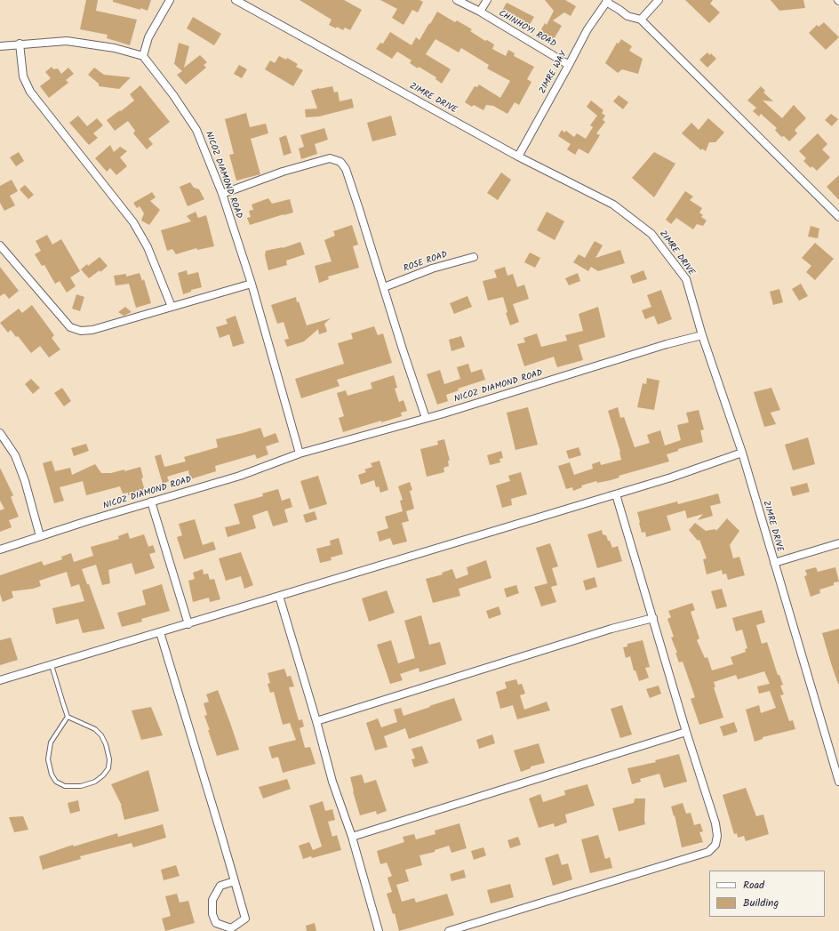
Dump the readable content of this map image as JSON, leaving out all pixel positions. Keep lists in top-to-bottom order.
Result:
{
  "streets": {
    "street": [
      "CHINHOYI ROAD",
      "ZIMRE WAY",
      "ZIMRE DRIVE",
      "NICOZ DIAMOND ROAD",
      "ROSE ROAD"
    ]
  },
  "crossings": [
    ["CHINHOYI ROAD", "ZIMRE WAY"],
    ["ZIMRE WAY", "ZIMRE DRIVE"],
    ["ZIMRE DRIVE", "NICOZ DIAMOND ROAD"]
  ],
  "legend": ["Road", "Building"]
}
